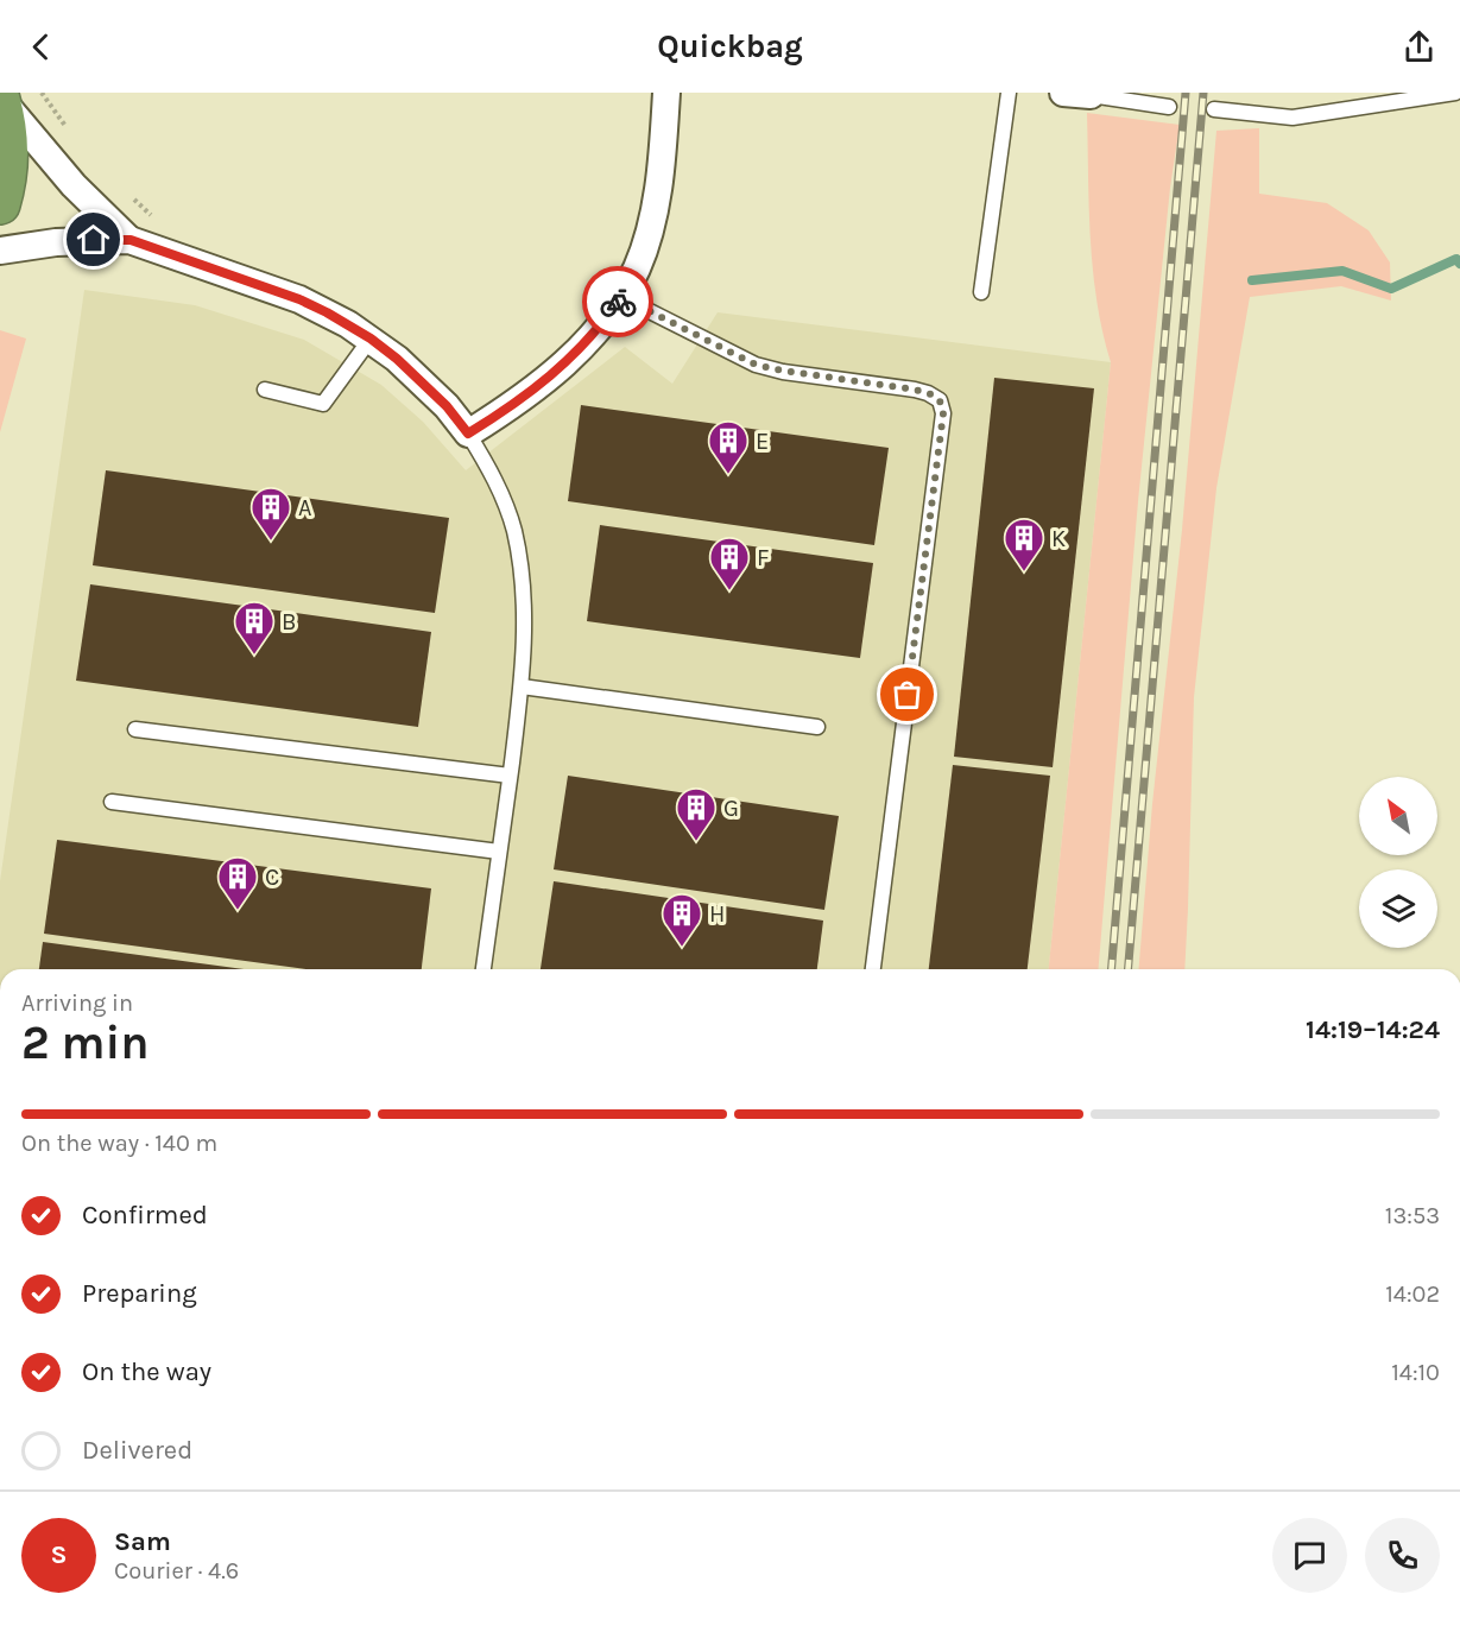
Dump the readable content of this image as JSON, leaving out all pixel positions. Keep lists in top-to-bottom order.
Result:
{
  "places": {
    "building": [
      "E",
      "A",
      "K",
      "F",
      "B",
      "G",
      "C",
      "H"
    ]
  },
  "north": "top left",
  "page": {
    "header": "Quickbag",
    "heading": ["2 min", "Arriving in", "14:19–14:24"],
    "panel": ["Sam", "Courier · 4.6"],
    "bar": "On the way · 140 m",
    "list": [
      ["Confirmed", "13:53"],
      ["Preparing", "14:02"],
      ["On the way", "14:10"],
      "Delivered"
    ],
    "round": "S"
  }
}
